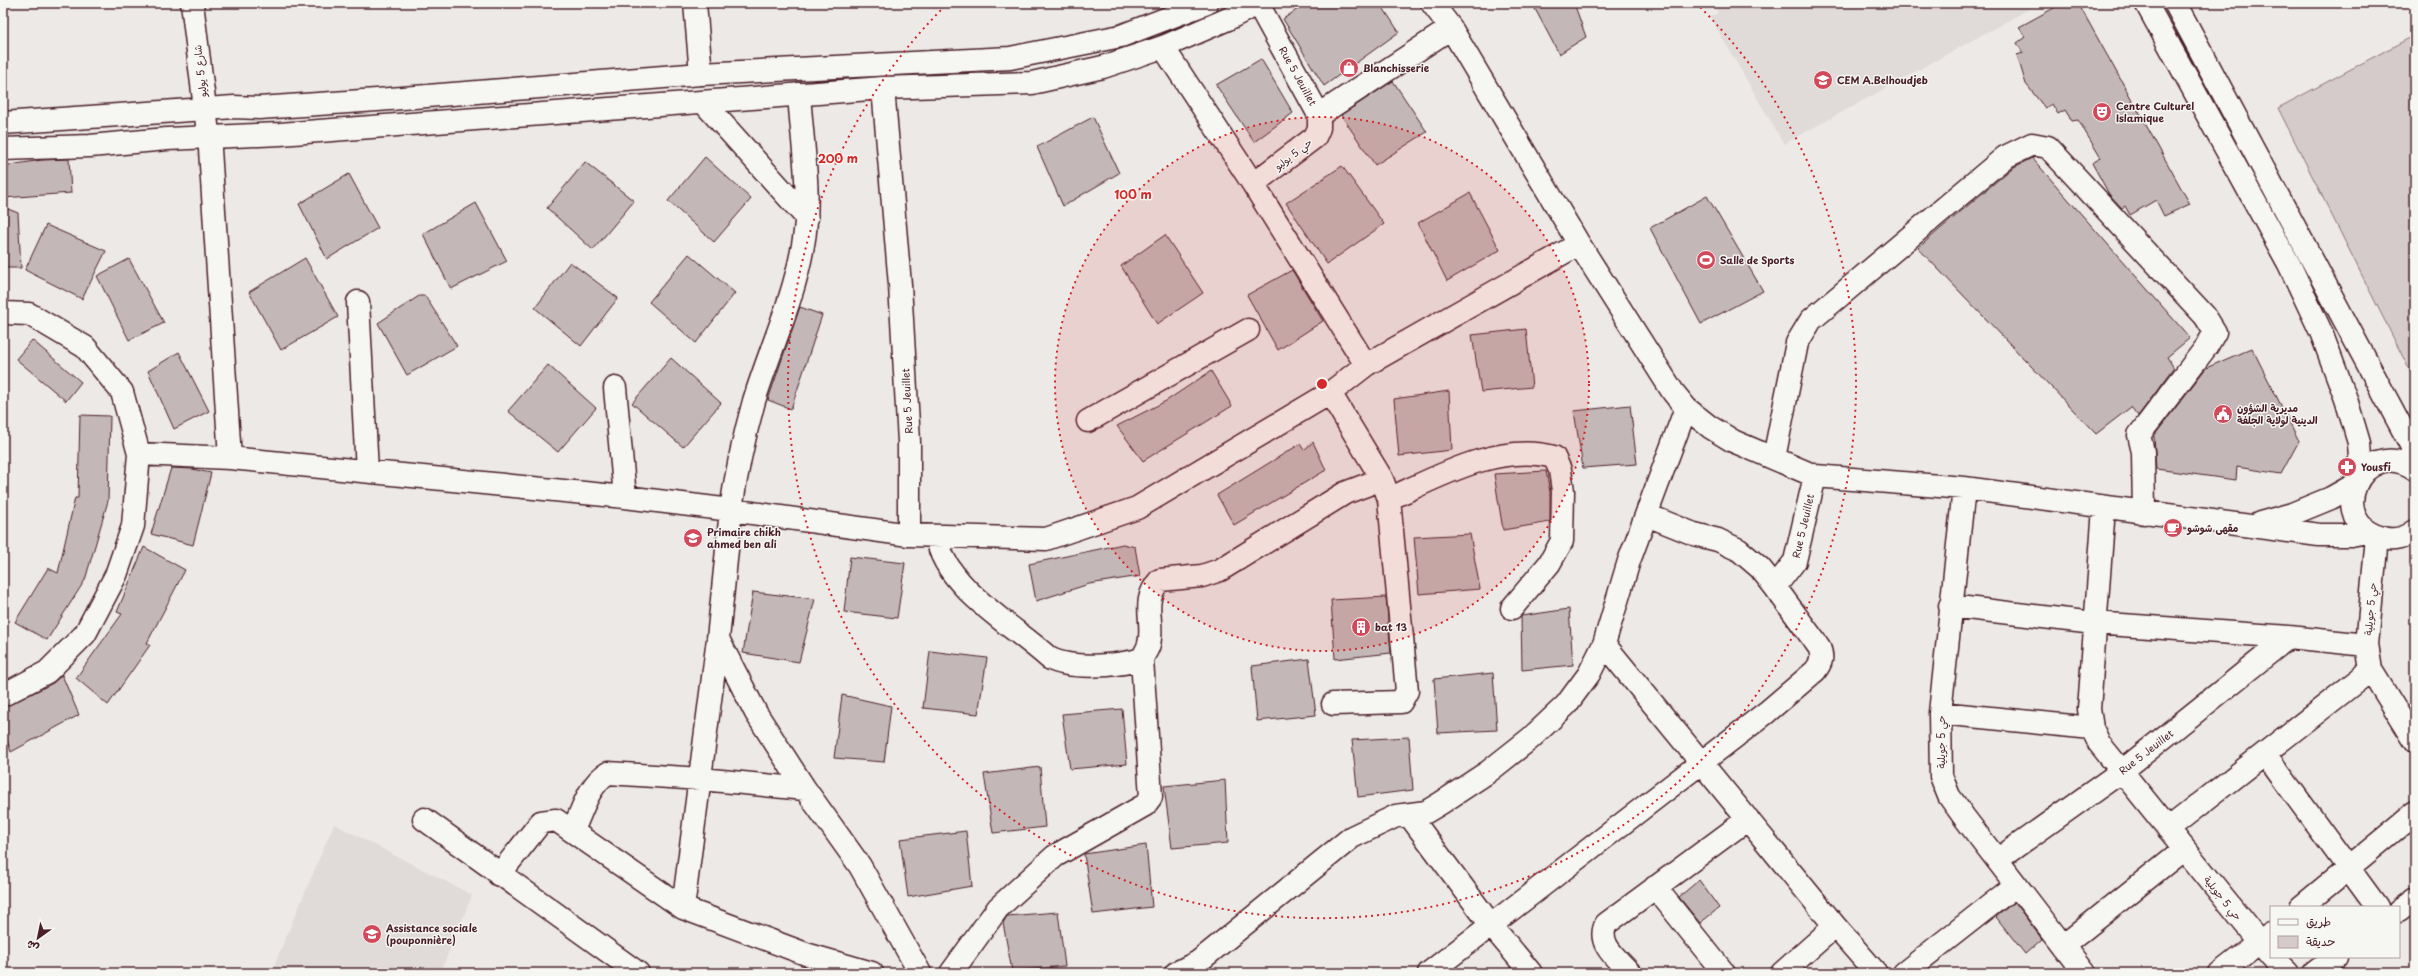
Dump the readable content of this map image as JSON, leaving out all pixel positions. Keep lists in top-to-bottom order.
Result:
{
  "streets": {
    "street": [
      "شارع 5 يوليو",
      "Rue 5 Jeuillet",
      "حي 5 يوليو",
      "حي 5 جويلية"
    ]
  },
  "crossings": [
    ["Rue 5 Jeuillet", "حي 5 يوليو"],
    ["Rue 5 Jeuillet", "حي 5 جويلية"]
  ],
  "places": {
    "shop": ["Blanchisserie"],
    "school or university": ["CEM A.Belhoudjeb", "Primaire chikh ahmed ben ali", "Assistance sociale (pouponnière)"],
    "theatre": ["Centre Culturel Islamique"],
    "sports": ["Salle de Sports"],
    "public building": ["مديرية الشؤون الدينية لولاية الجلفة"],
    "pharmacy": ["Yousfi"],
    "cafe": ["مقهى شوشو"],
    "building": ["bat 13"]
  },
  "legend": ["طريق", "حديقة"],
  "north": "bottom left",
  "rings": ["200 m", "100 m"]
}
